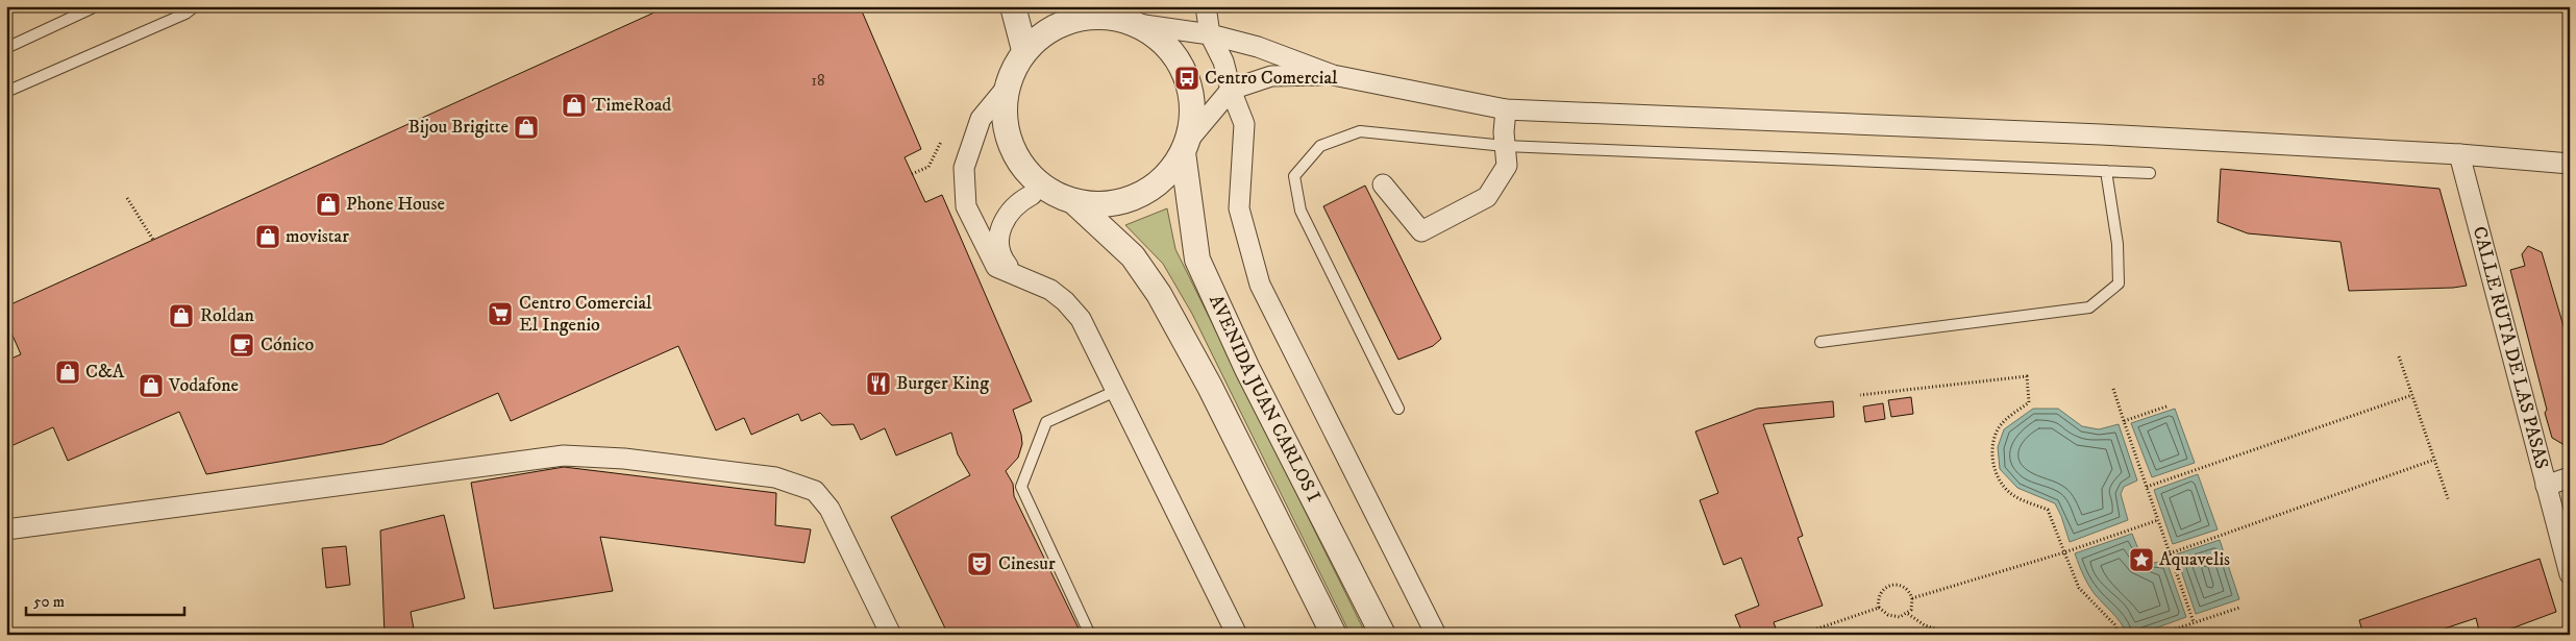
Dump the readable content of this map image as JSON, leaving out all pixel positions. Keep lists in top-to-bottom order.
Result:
{
  "streets": {
    "street": ["CALLE RUTA DE LAS PASAS", "AVENIDA JUAN CARLOS I"]
  },
  "places": {
    "bus stop": ["Centro Comercial"],
    "shop": [
      "TimeRoad",
      "Bijou Brigitte",
      "Phone House",
      "movistar",
      "Roldan",
      "C&A",
      "Vodafone"
    ],
    "supermarket": ["Centro Comercial El Ingenio"],
    "cafe": ["Cónico"],
    "restaurant": ["Burger King"],
    "place": ["Aquavelis"],
    "theatre": ["Cinesur"]
  },
  "house_numbers": ["18"],
  "scale_bar": "50 m"
}
